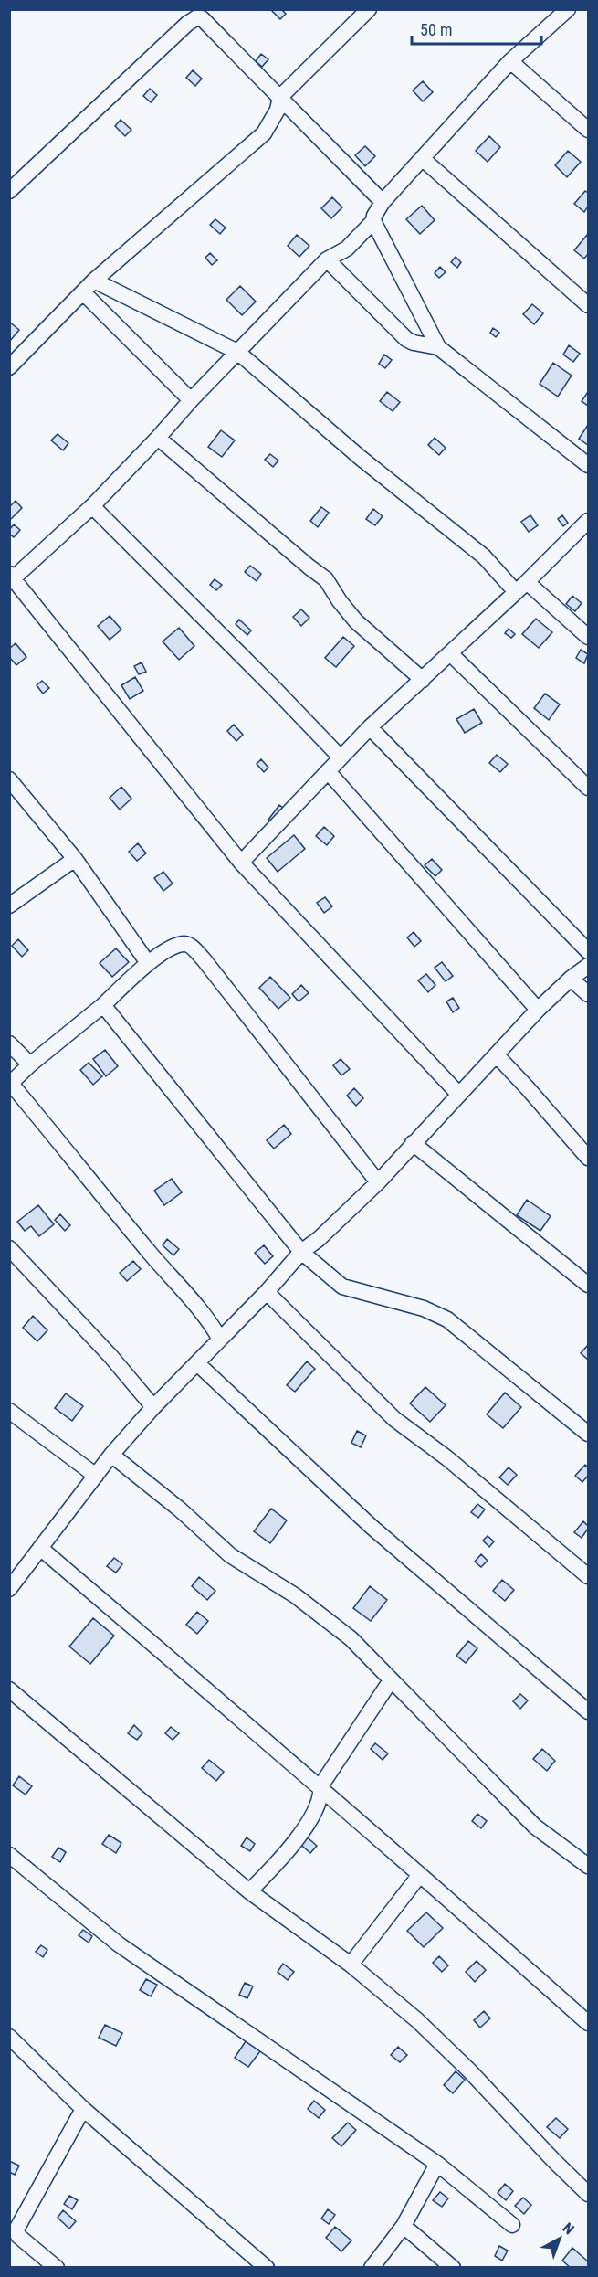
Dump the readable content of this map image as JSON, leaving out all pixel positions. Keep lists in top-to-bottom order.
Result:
{
  "scale_bar": "50 m",
  "north": "top right"
}
